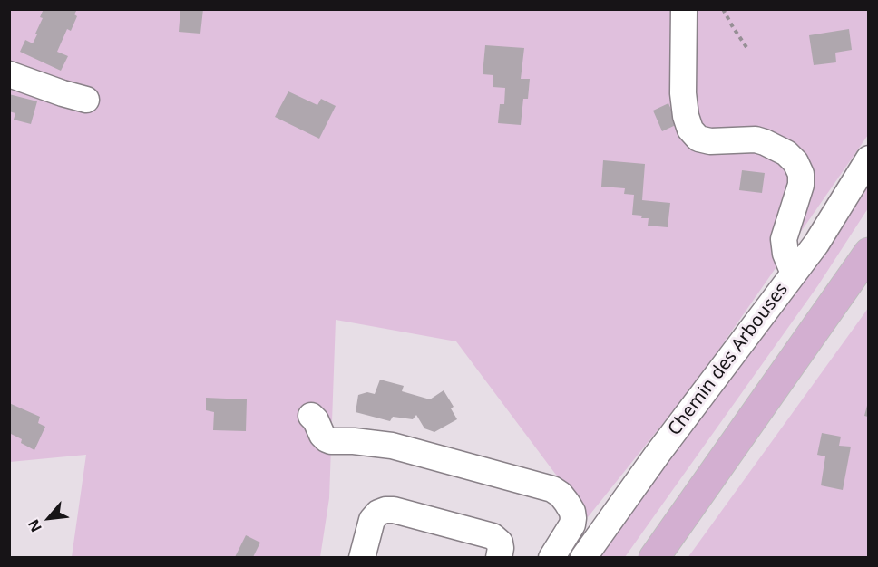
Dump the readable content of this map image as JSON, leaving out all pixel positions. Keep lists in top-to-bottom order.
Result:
{
  "streets": {
    "street": ["Chemin des Arbouses"]
  },
  "north": "bottom left"
}
